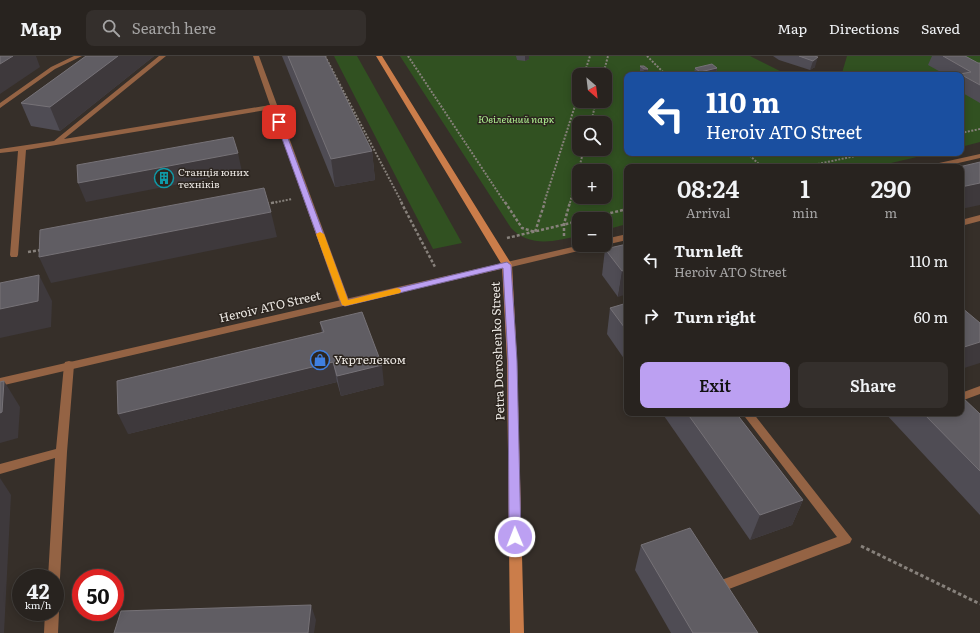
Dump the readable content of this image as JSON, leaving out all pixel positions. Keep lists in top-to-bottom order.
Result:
{
  "streets": {
    "main road": ["Petra Doroshenko Street"],
    "street": ["Heroiv ATO Street"]
  },
  "crossings": [
    ["Heroiv ATO Street", "Petra Doroshenko Street"]
  ],
  "parks": ["Ювілейний парк"],
  "places": {
    "building": ["Станція юних техніків"],
    "shop": ["Укртелеком"]
  },
  "north": "bottom right",
  "page": {
    "header": "Map",
    "search": "Search here",
    "nav": ["Map", "Directions", "Saved"],
    "map_buttons": ["+", "−"],
    "turn": ["110 m", "Heroiv ATO Street"],
    "eta": [
      "08:24",
      "Arrival",
      "1",
      "min",
      "290",
      "m"
    ],
    "list": [
      {
        "name": "Turn left",
        "note": "Heroiv ATO Street",
        "value": "110 m"
      },
      {
        "name": "Turn right",
        "value": "60 m"
      }
    ],
    "buttons": ["Exit", "Share"],
    "speed": "42 km/h",
    "limit": "50"
  }
}
